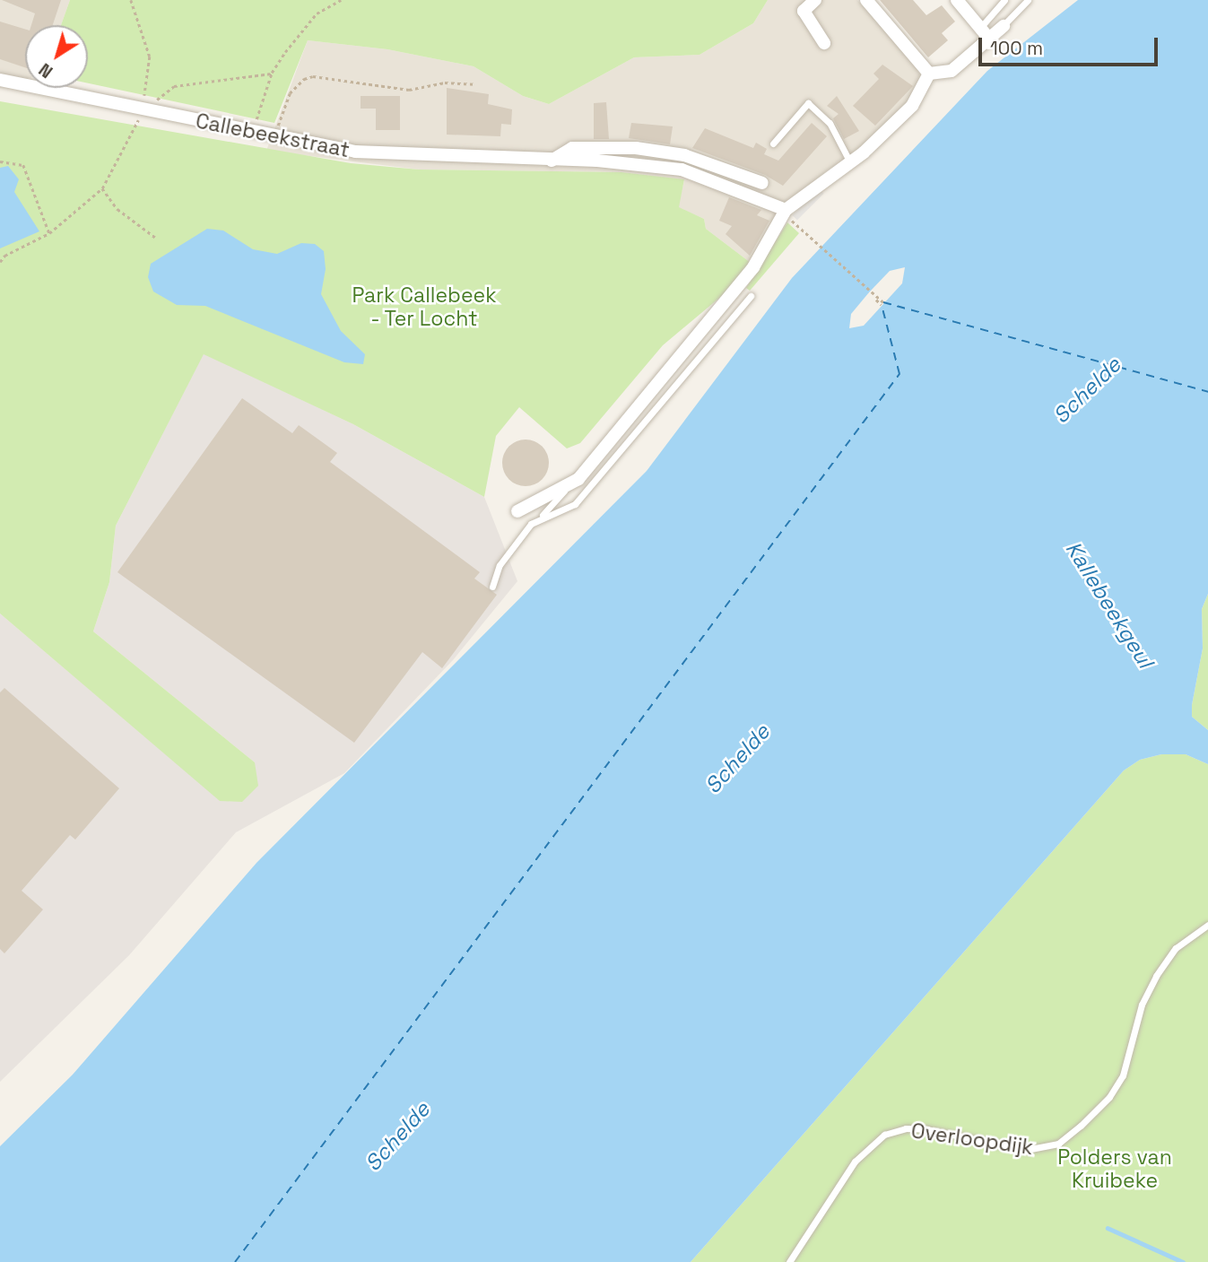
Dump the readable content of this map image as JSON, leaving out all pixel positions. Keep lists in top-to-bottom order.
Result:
{
  "streets": {
    "street": ["Callebeekstraat"],
    "lane": ["Overloopdijk"]
  },
  "water": ["Schelde", "Kallebeekgeul"],
  "parks": ["Park Callebeek - Ter Locht", "Polders van Kruibeke"],
  "scale_bar": "100 m",
  "north": "bottom left"
}
